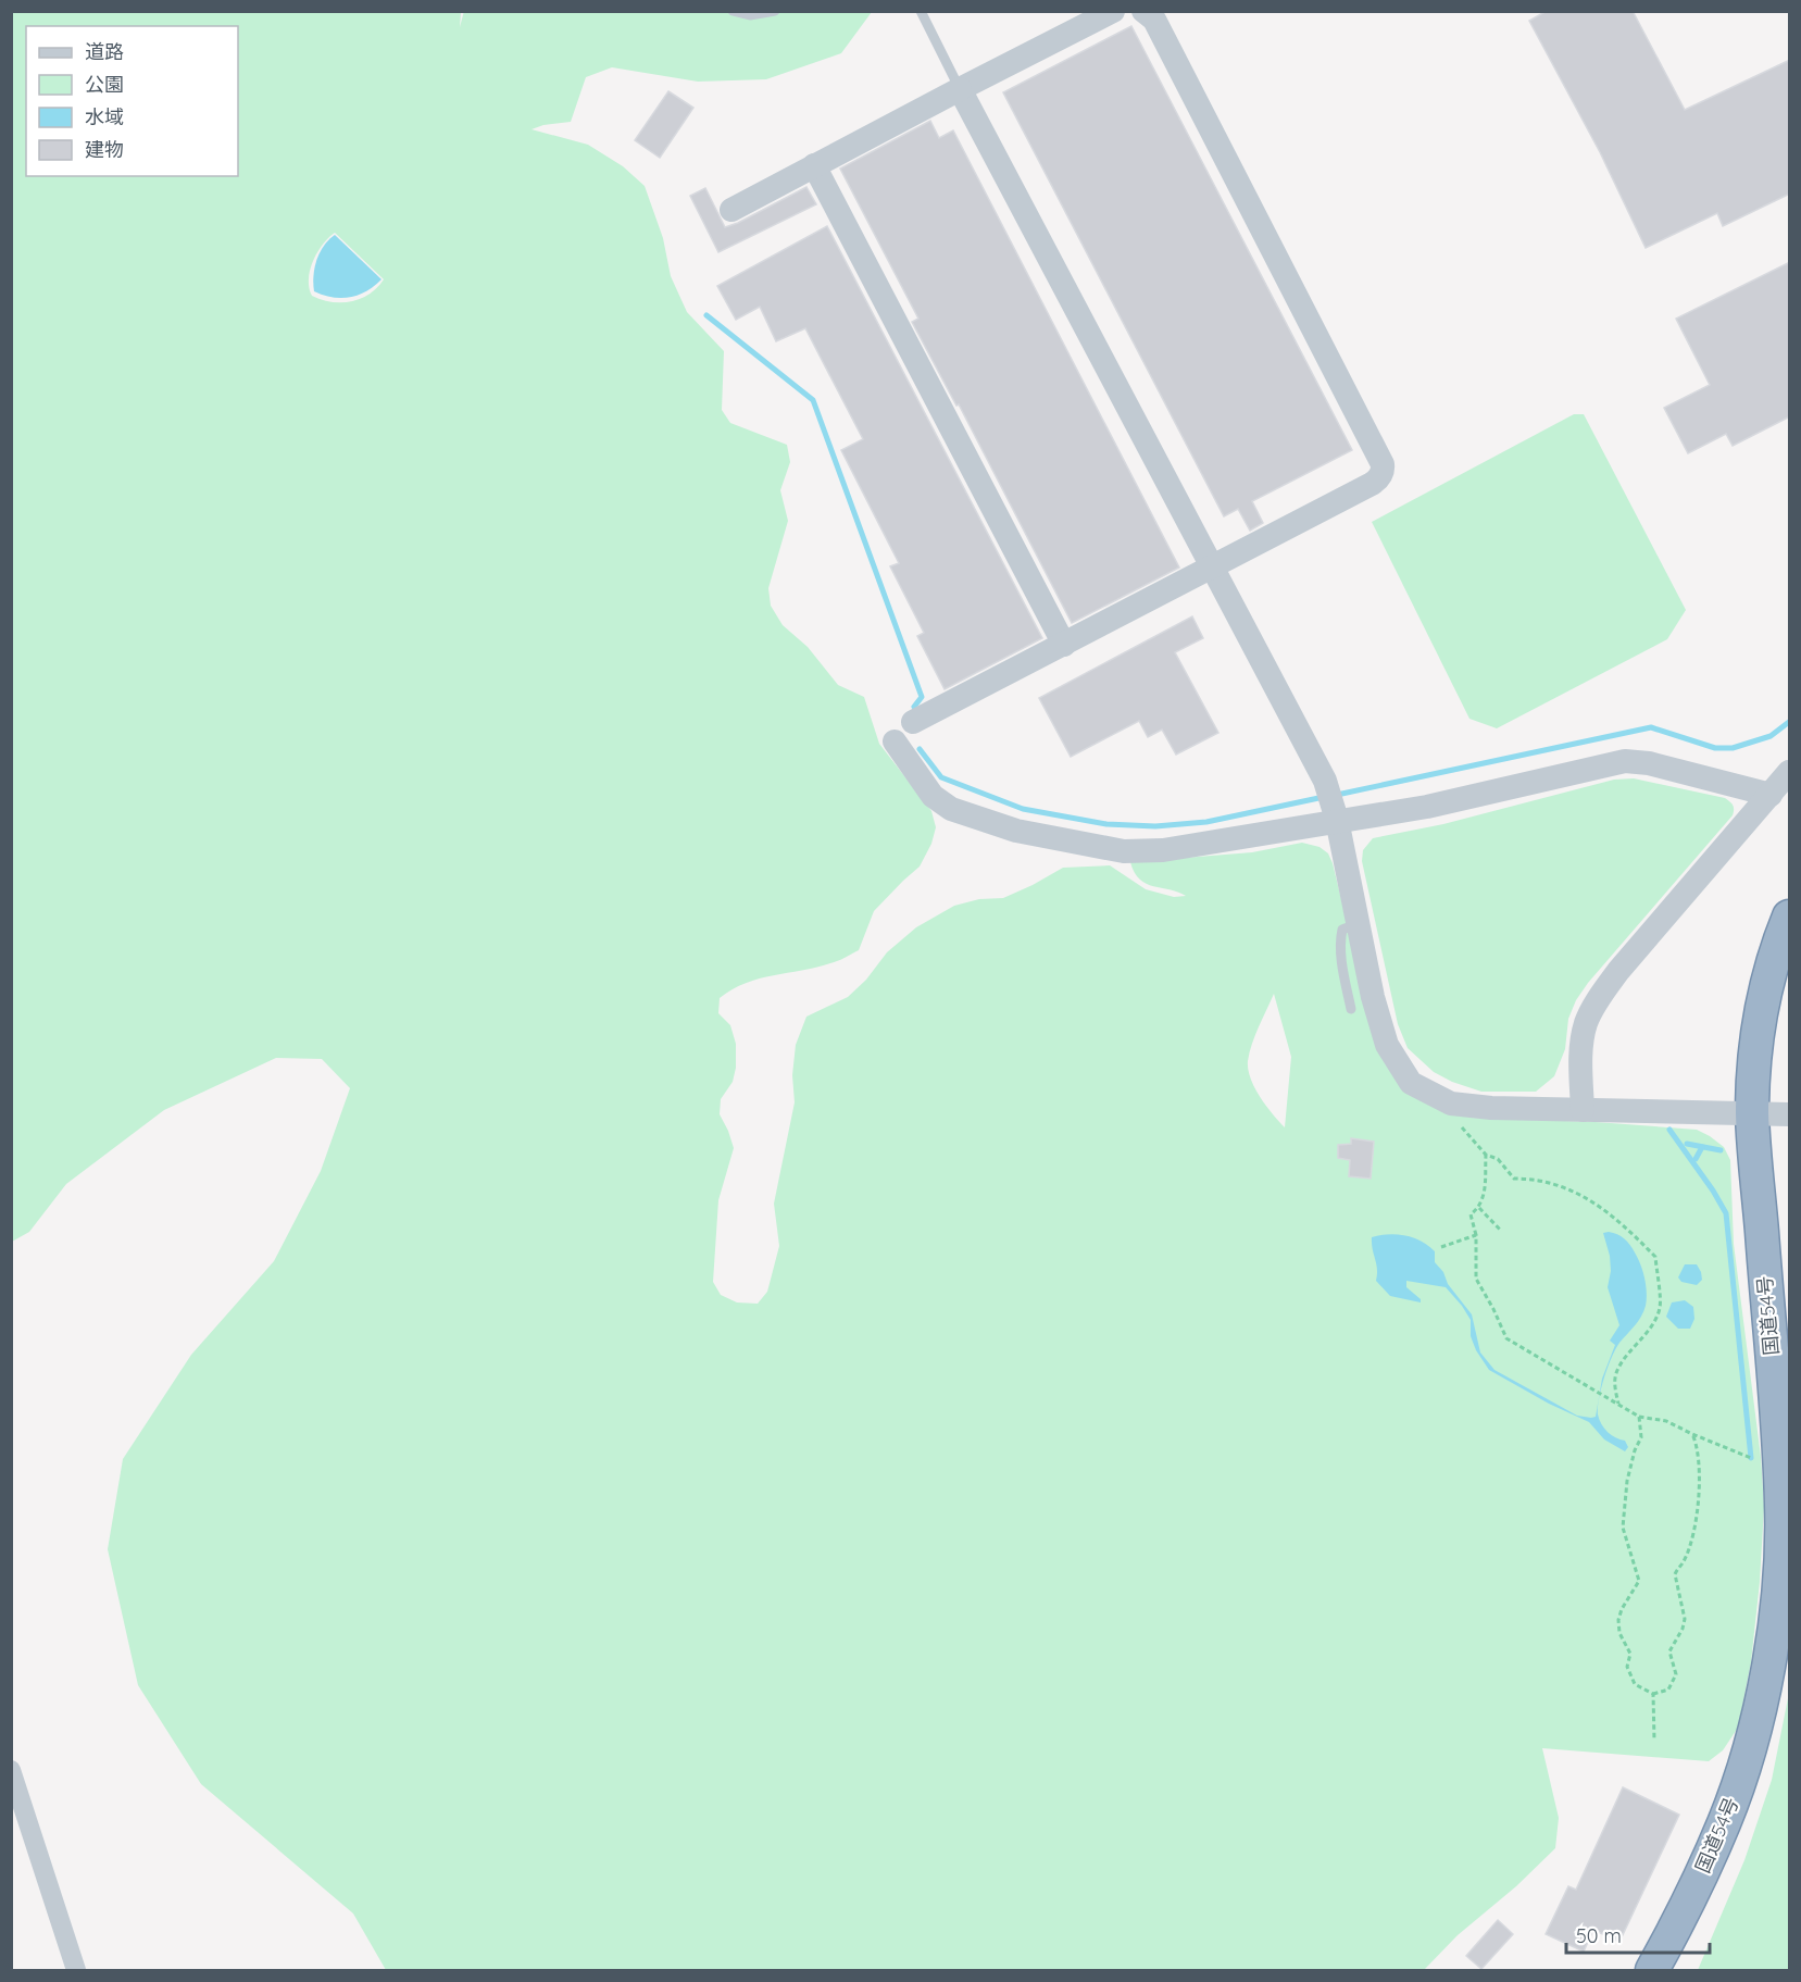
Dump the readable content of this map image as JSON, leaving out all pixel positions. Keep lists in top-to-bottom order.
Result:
{
  "streets": {
    "highway": ["国道54号"]
  },
  "legend": [
    "道路",
    "公園",
    "水域",
    "建物"
  ],
  "scale_bar": "50 m"
}
